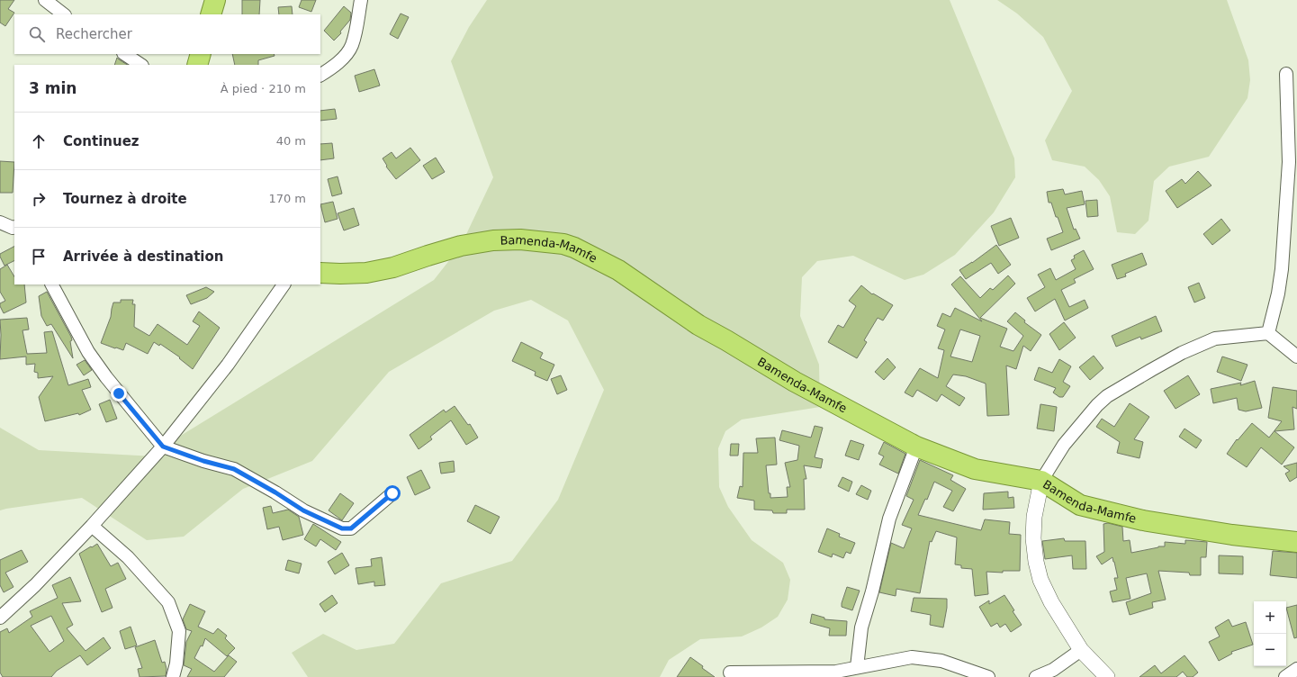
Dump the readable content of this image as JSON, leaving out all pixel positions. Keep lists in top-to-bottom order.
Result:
{
  "streets": {
    "highway": ["Bamenda-Mamfe"]
  },
  "page": {
    "search": "Rechercher",
    "heading": ["3 min", "À pied · 210 m"],
    "list": [
      ["Continuez", "40 m"],
      ["Tournez à droite", "170 m"],
      "Arrivée à destination"
    ],
    "map_buttons": ["+", "−"]
  }
}
